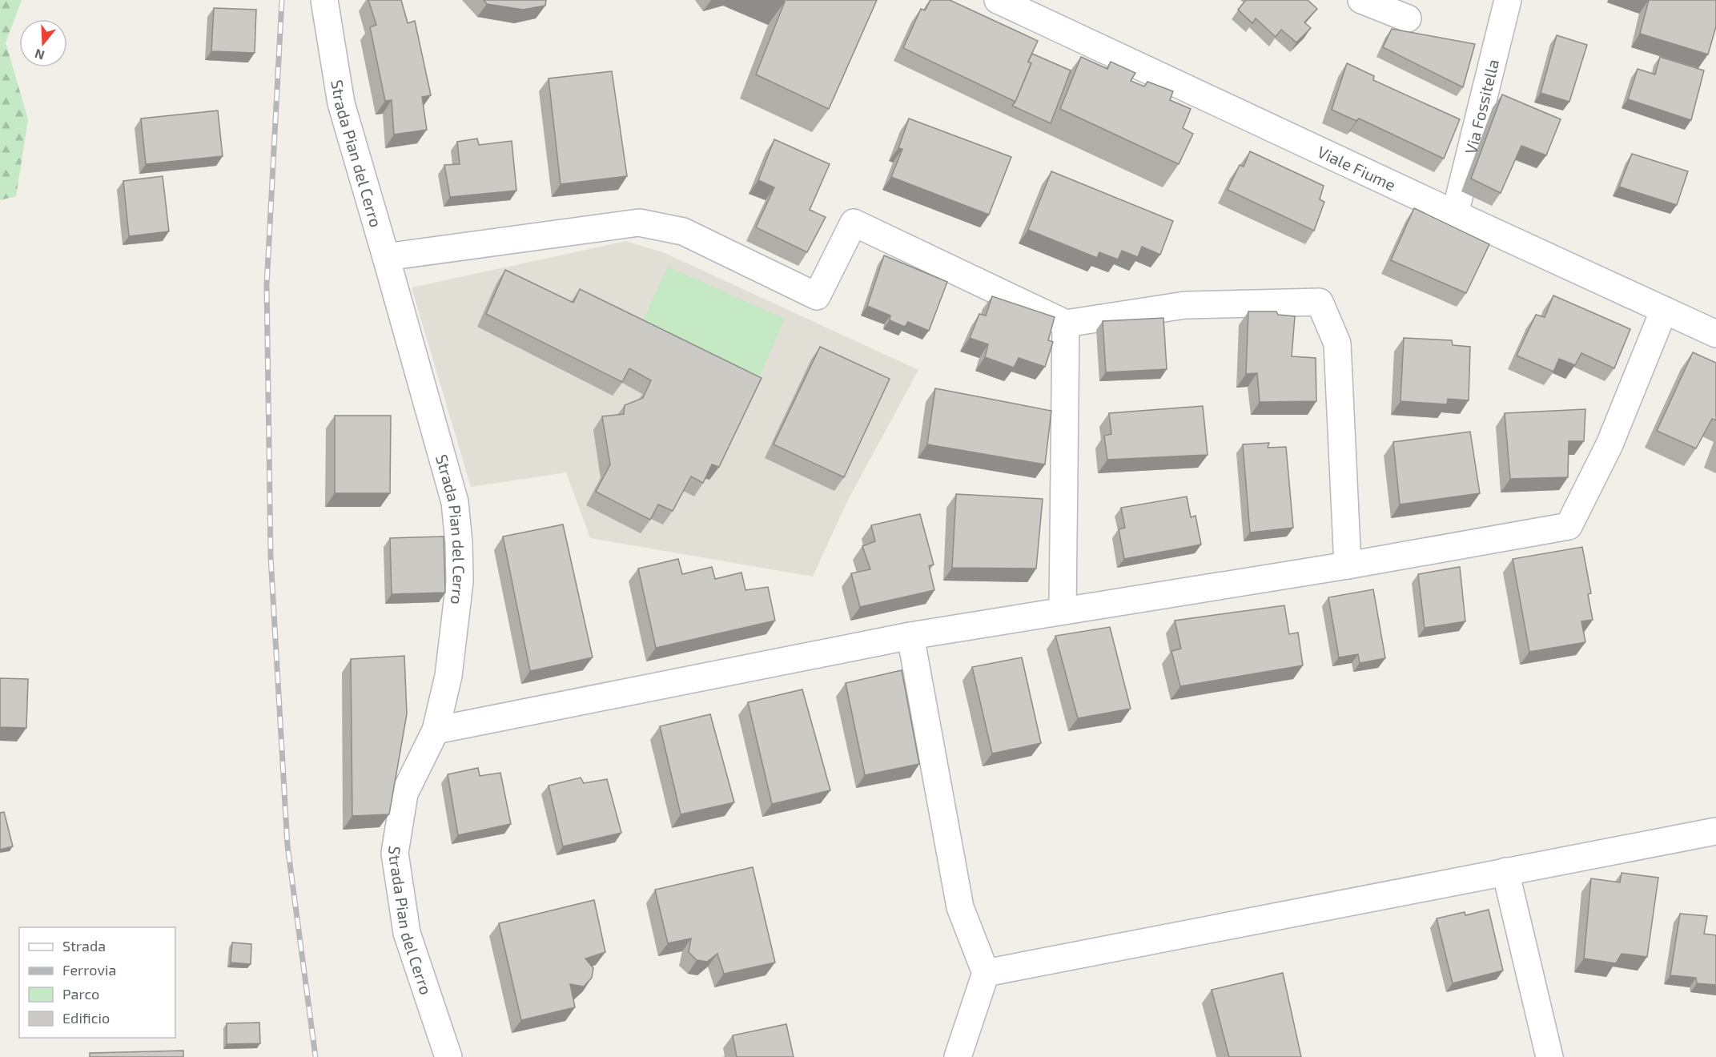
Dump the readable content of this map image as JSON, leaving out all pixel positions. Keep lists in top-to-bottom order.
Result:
{
  "streets": {
    "street": ["Via Fossitella", "Strada Pian del Cerro", "Viale Fiume"]
  },
  "crossings": [
    ["Via Fossitella", "Viale Fiume"]
  ],
  "legend": [
    "Strada",
    "Ferrovia",
    "Parco",
    "Edificio"
  ],
  "north": "bottom"
}
